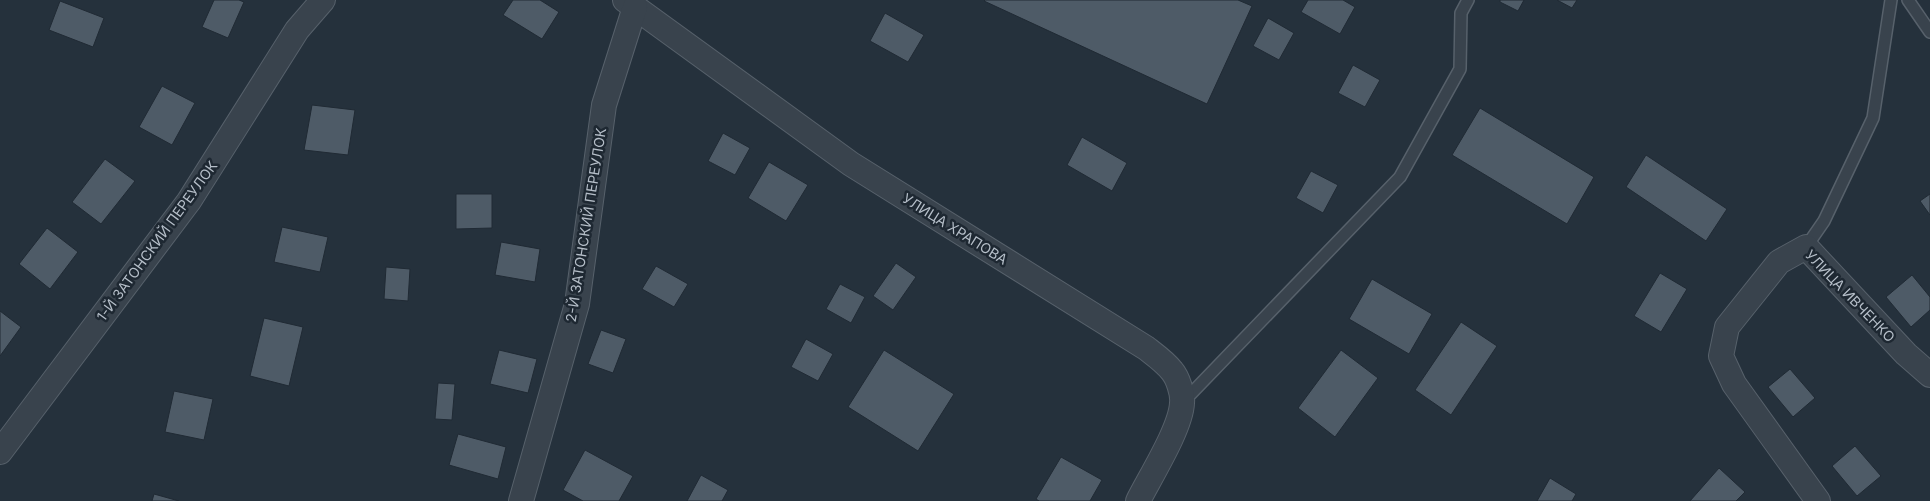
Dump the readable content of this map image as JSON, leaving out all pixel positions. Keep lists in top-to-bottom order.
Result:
{
  "streets": {
    "street": [
      "2-Й ЗАТОНСКИЙ ПЕРЕУЛОК",
      "УЛИЦА ХРАПОВА",
      "1-Й ЗАТОНСКИЙ ПЕРЕУЛОК",
      "УЛИЦА ИВЧЕНКО"
    ]
  },
  "crossings": [
    ["2-Й ЗАТОНСКИЙ ПЕРЕУЛОК", "УЛИЦА ХРАПОВА"]
  ]
}
